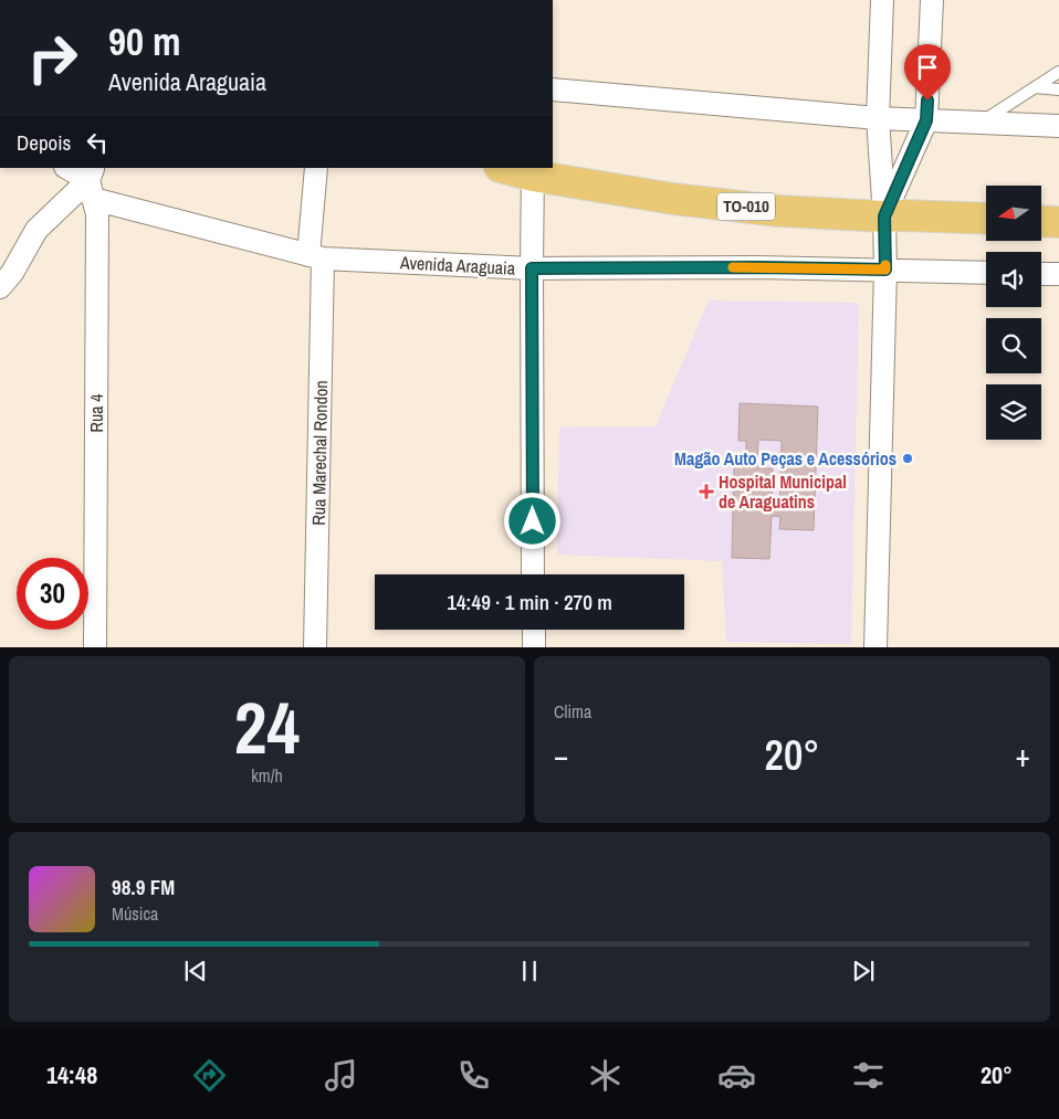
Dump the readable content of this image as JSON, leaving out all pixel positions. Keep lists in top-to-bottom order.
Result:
{
  "streets": {
    "highway": ["TO-010"],
    "street": ["Avenida Araguaia", "Rua 4", "Rua Marechal Rondon"]
  },
  "crossings": [
    ["Avenida Araguaia", "Rua 4"],
    ["Avenida Araguaia", "Rua Marechal Rondon"]
  ],
  "places": {
    "other": ["Magão Auto Peças e Acessórios"],
    "health": ["Hospital Municipal de Araguatins"]
  },
  "north": "left",
  "page": {
    "turn": ["90 m", "Avenida Araguaia"],
    "then": "Depois",
    "limit": "30",
    "trip": "14:49 · 1 min · 270 m",
    "tile": [
      ["24", "km/h"],
      "Clima"
    ],
    "heat": ["−", "20°", "+"],
    "song": ["98.9 FM", "Música"],
    "tabs": ["14:48", "20°"]
  }
}
